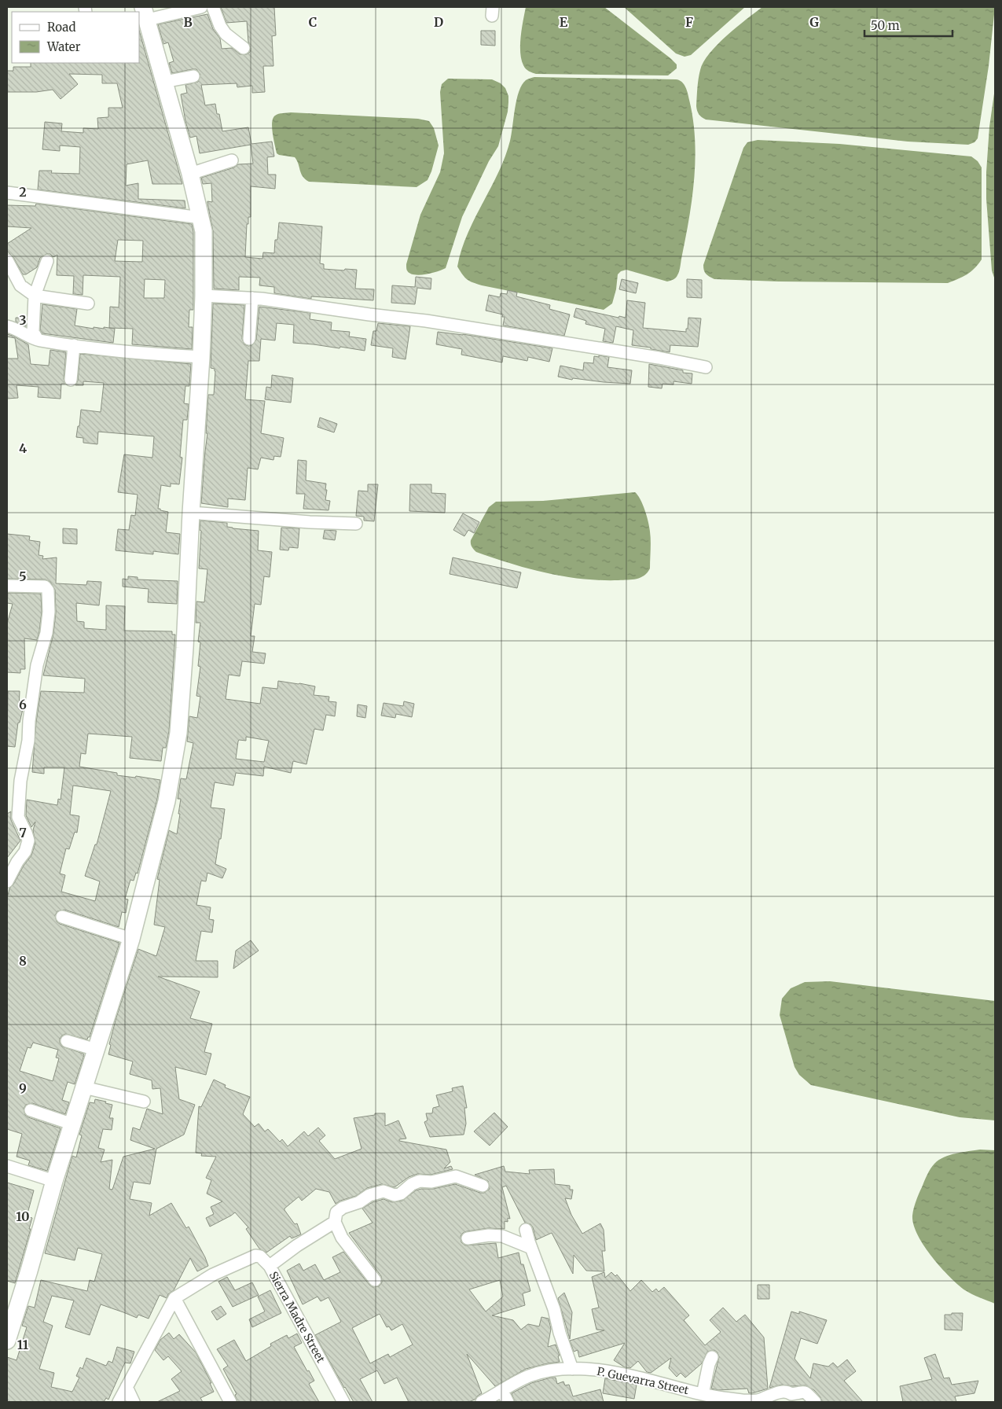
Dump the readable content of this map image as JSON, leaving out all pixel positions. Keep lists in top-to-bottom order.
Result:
{
  "streets": {
    "street": ["Sierra Madre Street", "P. Guevarra Street"]
  },
  "legend": ["Road", "Water"],
  "scale_bar": "50 m",
  "grid": {
    "columns": [
      "B",
      "C",
      "D",
      "E",
      "F",
      "G"
    ],
    "rows": [
      "2",
      "3",
      "4",
      "5",
      "6",
      "7",
      "8",
      "9",
      "10",
      "11"
    ]
  }
}
